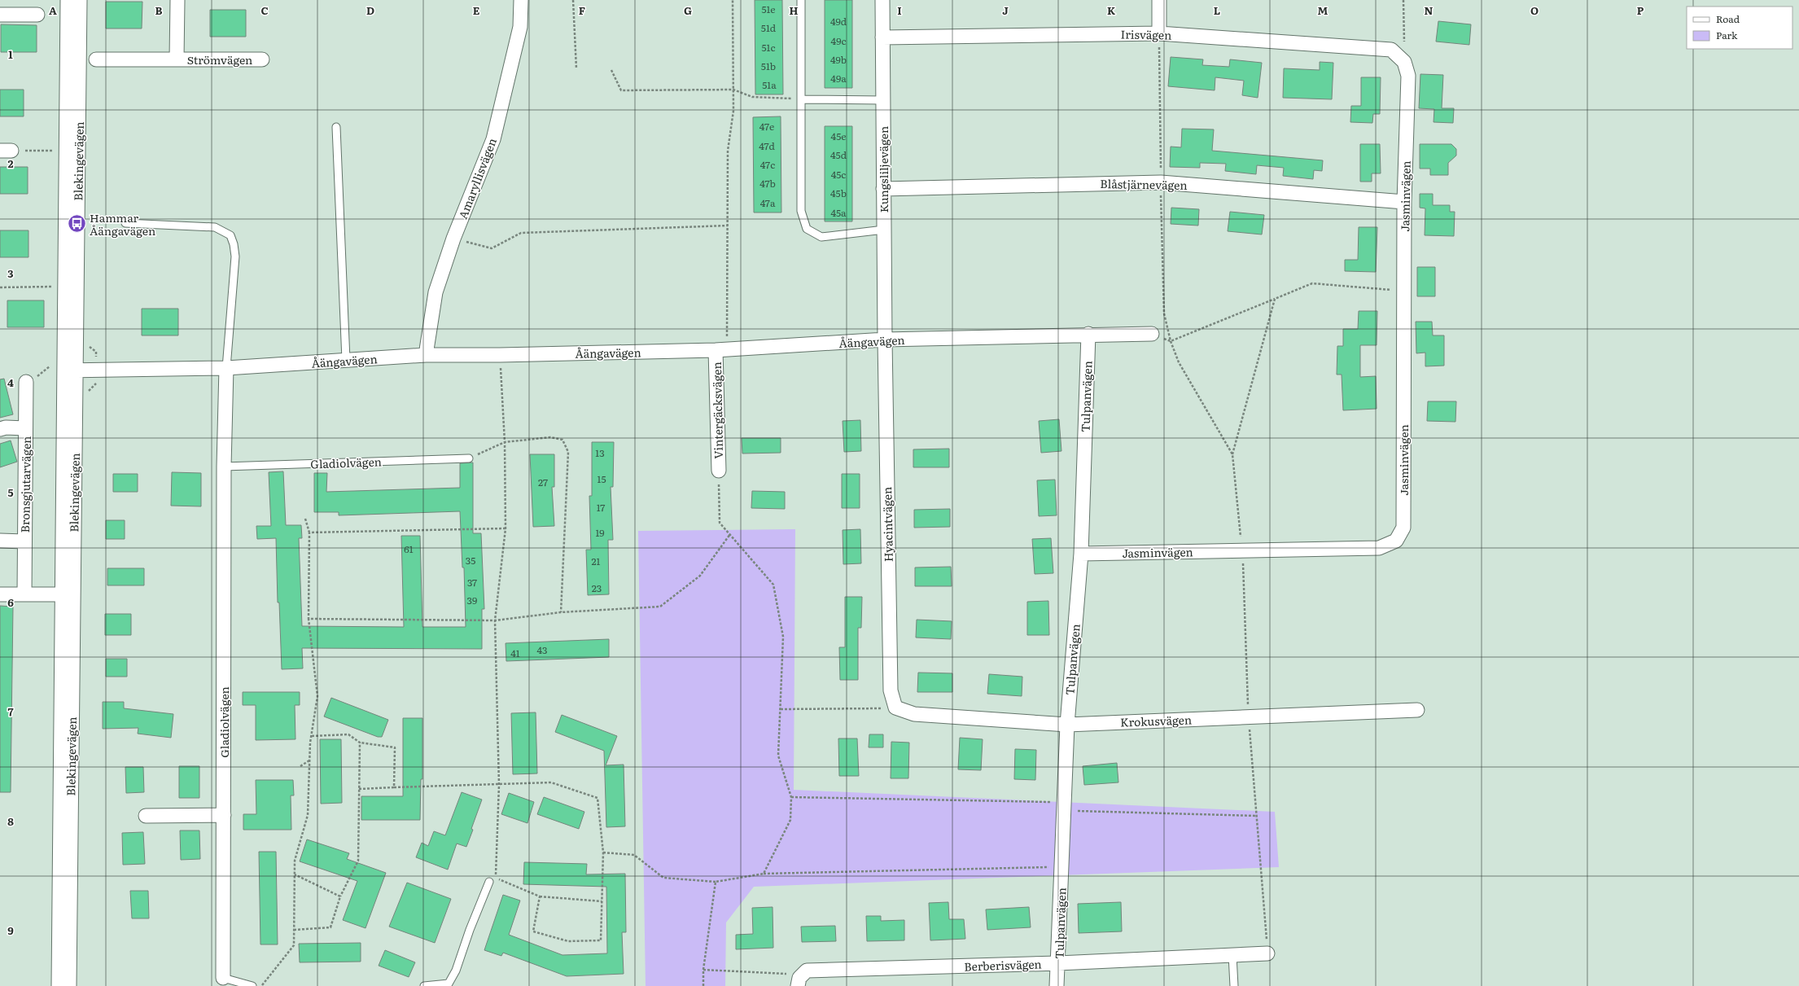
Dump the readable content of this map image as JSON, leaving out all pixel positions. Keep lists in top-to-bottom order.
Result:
{
  "streets": {
    "street": [
      "Irisvägen",
      "Strömvägen",
      "Blekingevägen",
      "Kungsliljevägen",
      "Amaryllisvägen",
      "Blåstjärnevägen",
      "Jasminvägen",
      "Åängavägen",
      "Tulpanvägen",
      "Vintergäcksvägen",
      "Gladiolvägen",
      "Bronsgjutarvägen",
      "Hyacintvägen",
      "Krokusvägen",
      "Berberisvägen"
    ]
  },
  "crossings": [
    ["Irisvägen", "Kungsliljevägen"],
    ["Irisvägen", "Jasminvägen"],
    ["Blekingevägen", "Åängavägen"],
    ["Kungsliljevägen", "Blåstjärnevägen"],
    ["Kungsliljevägen", "Åängavägen"],
    ["Kungsliljevägen", "Hyacintvägen"],
    ["Amaryllisvägen", "Åängavägen"],
    ["Blåstjärnevägen", "Jasminvägen"],
    ["Jasminvägen", "Tulpanvägen"],
    ["Åängavägen", "Tulpanvägen"],
    ["Åängavägen", "Vintergäcksvägen"],
    ["Åängavägen", "Gladiolvägen"],
    ["Åängavägen", "Hyacintvägen"],
    ["Tulpanvägen", "Krokusvägen"],
    ["Tulpanvägen", "Berberisvägen"],
    ["Hyacintvägen", "Krokusvägen"]
  ],
  "places": {
    "bus stop": ["Hammar Åängavägen"]
  },
  "house_numbers": [
    "51e",
    "49d",
    "51d",
    "49c",
    "51c",
    "49b",
    "51b",
    "49a",
    "51a",
    "47e",
    "45e",
    "47d",
    "45d",
    "47c",
    "45c",
    "47b",
    "45b",
    "47a",
    "45a",
    "13",
    "15",
    "27",
    "17",
    "19",
    "61",
    "35",
    "21",
    "37",
    "23",
    "39",
    "43",
    "41"
  ],
  "legend": ["Road", "Park"],
  "grid": {
    "columns": [
      "A",
      "B",
      "C",
      "D",
      "E",
      "F",
      "G",
      "H",
      "I",
      "J",
      "K",
      "L",
      "M",
      "N",
      "O",
      "P"
    ],
    "rows": [
      "1",
      "2",
      "3",
      "4",
      "5",
      "6",
      "7",
      "8",
      "9"
    ]
  }
}
